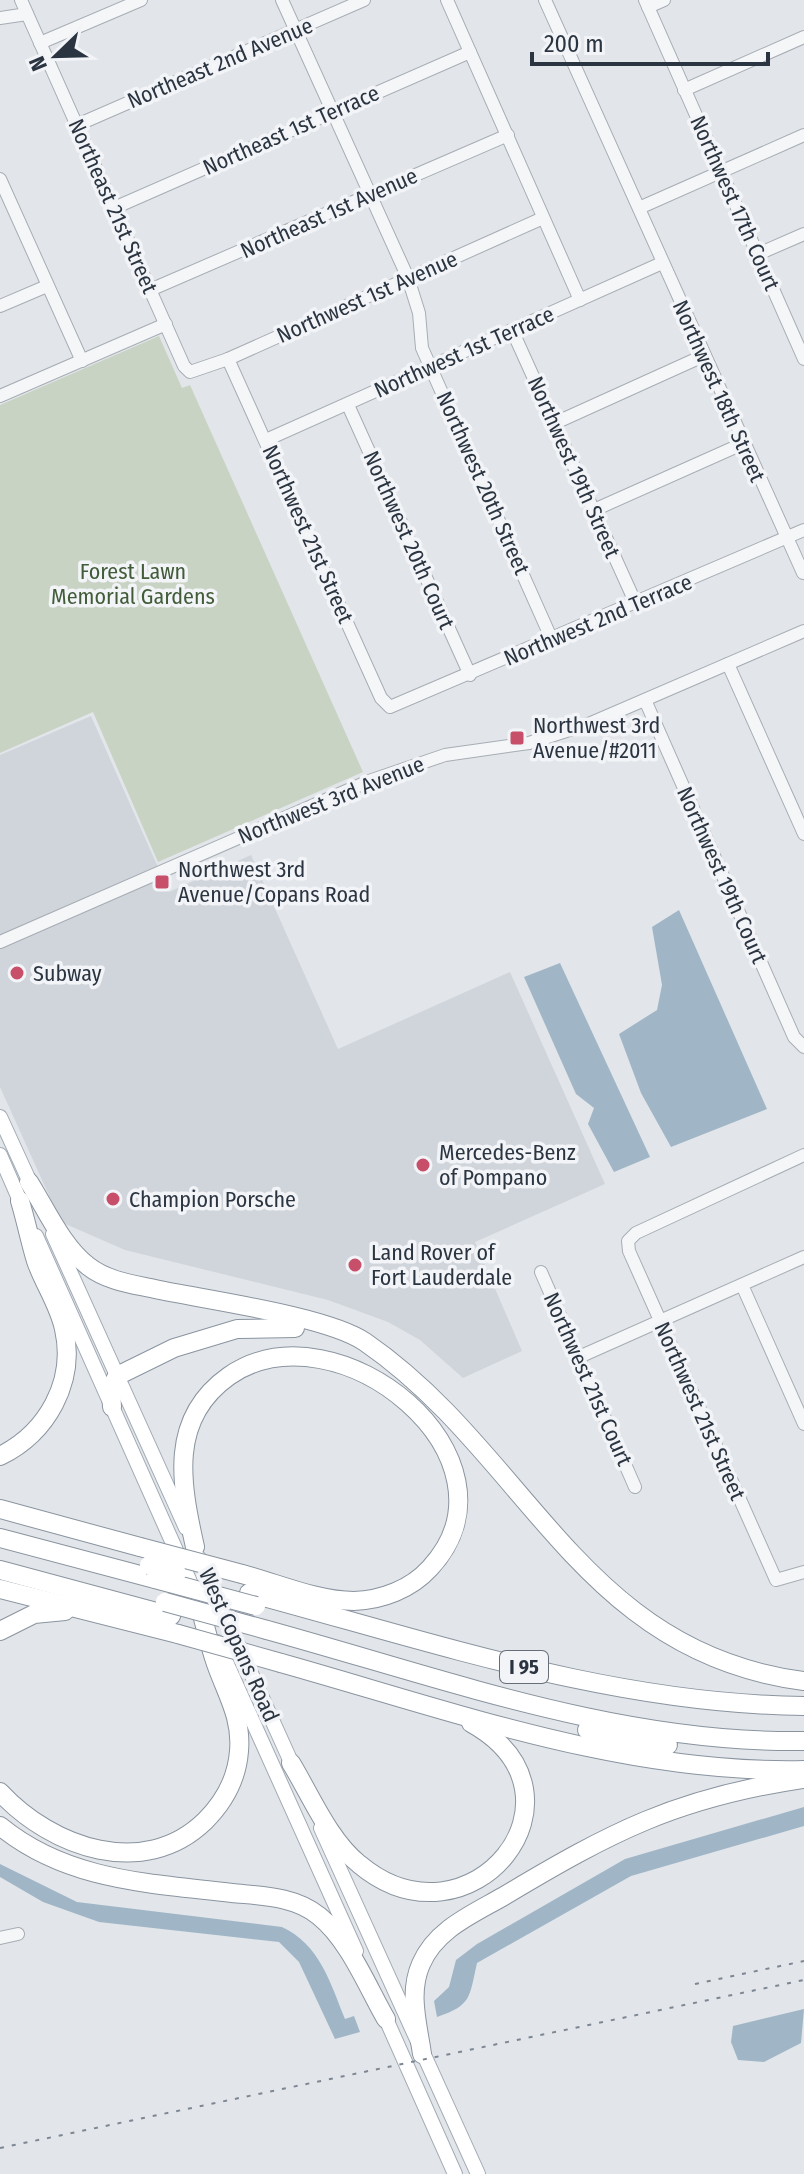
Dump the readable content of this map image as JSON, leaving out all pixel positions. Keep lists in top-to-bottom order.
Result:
{
  "streets": {
    "highway": ["I 95"],
    "main road": ["West Copans Road"],
    "street": [
      "Northeast 2nd Avenue",
      "Northeast 1st Terrace",
      "Northwest 17th Court",
      "Northeast 21st Street",
      "Northeast 1st Avenue",
      "Northwest 1st Avenue",
      "Northwest 1st Terrace",
      "Northwest 18th Street",
      "Northwest 19th Street",
      "Northwest 20th Street",
      "Northwest 21st Street",
      "Northwest 20th Court",
      "Northwest 2nd Terrace",
      "Northwest 3rd Avenue",
      "Northwest 19th Court",
      "Northwest 21st Court"
    ]
  },
  "crossings": [
    ["Northeast 2nd Avenue", "Northeast 21st Street"],
    ["Northeast 2nd Avenue", "Northwest 20th Street"],
    ["Northeast 1st Terrace", "Northeast 21st Street"],
    ["Northeast 1st Terrace", "Northwest 20th Street"],
    ["Northeast 21st Street", "Northeast 1st Avenue"],
    ["Northeast 21st Street", "Northwest 1st Avenue"],
    ["Northeast 1st Avenue", "Northwest 20th Street"],
    ["Northwest 1st Avenue", "Northwest 20th Street"],
    ["Northwest 1st Avenue", "Northwest 21st Street"],
    ["Northwest 1st Terrace", "Northwest 18th Street"],
    ["Northwest 1st Terrace", "Northwest 19th Street"],
    ["Northwest 1st Terrace", "Northwest 20th Street"],
    ["Northwest 1st Terrace", "Northwest 21st Street"],
    ["Northwest 1st Terrace", "Northwest 20th Court"],
    ["Northwest 18th Street", "Northwest 2nd Terrace"],
    ["Northwest 19th Street", "Northwest 2nd Terrace"],
    ["Northwest 20th Street", "Northwest 2nd Terrace"],
    ["Northwest 21st Street", "Northwest 2nd Terrace"],
    ["Northwest 20th Court", "Northwest 2nd Terrace"],
    ["Northwest 3rd Avenue", "Northwest 19th Court"]
  ],
  "parks": ["Forest Lawn Memorial Gardens"],
  "places": {
    "transit": ["Northwest 3rd Avenue/#2011", "Northwest 3rd Avenue/Copans Road"],
    "other": [
      "Subway",
      "Mercedes-Benz of Pompano",
      "Champion Porsche",
      "Land Rover of Fort Lauderdale"
    ]
  },
  "scale_bar": "200 m",
  "north": "bottom left"
}
